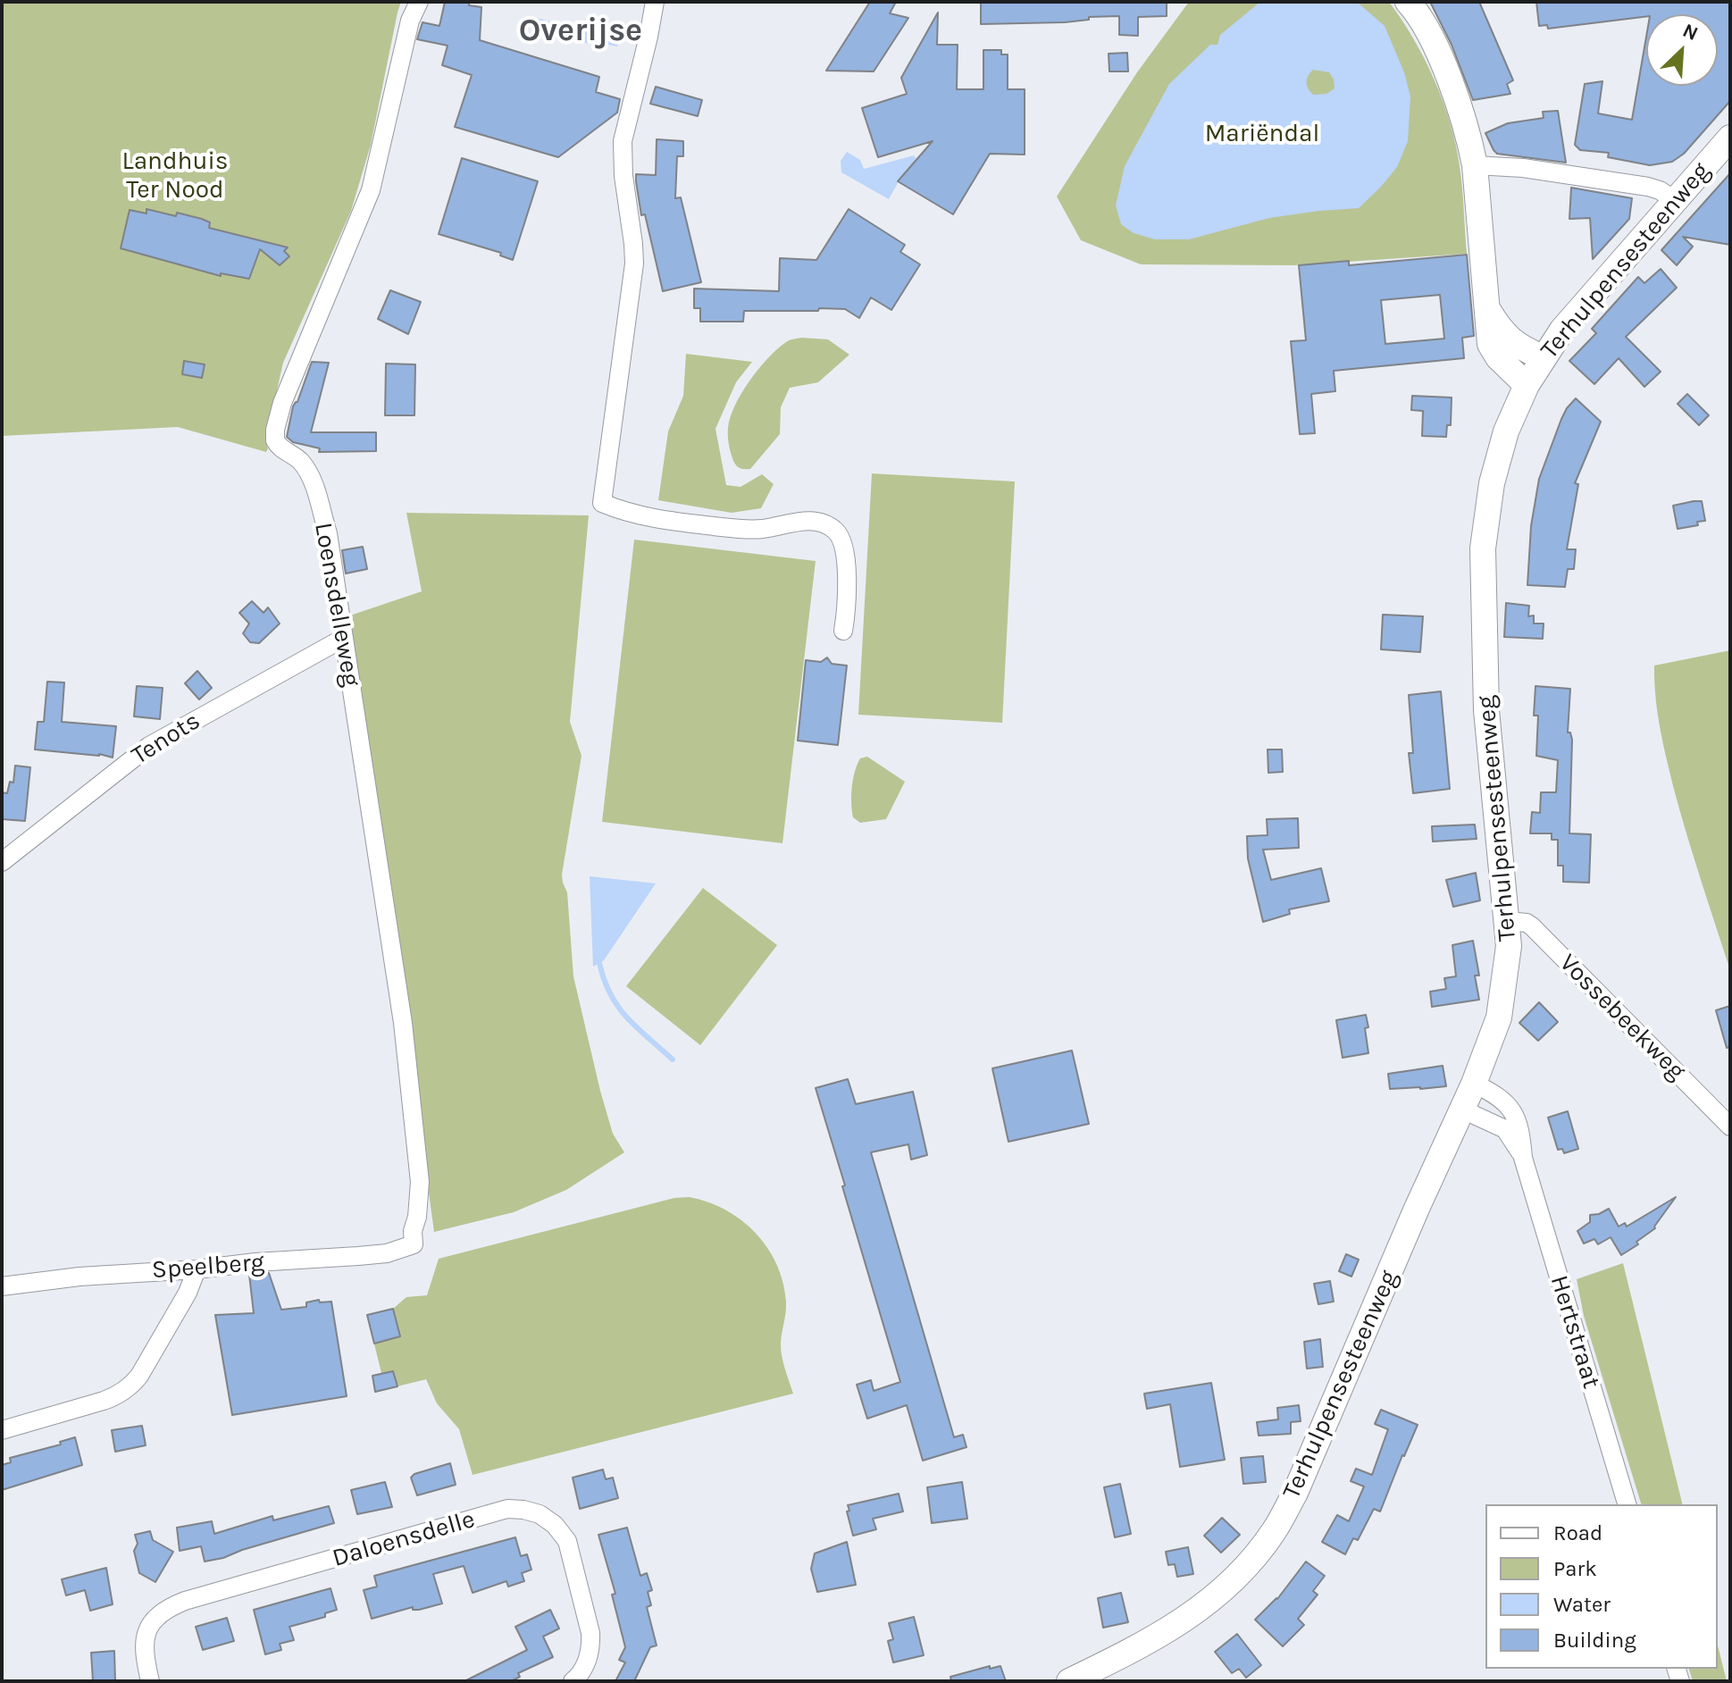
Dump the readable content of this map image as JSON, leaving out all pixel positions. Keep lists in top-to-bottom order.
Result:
{
  "streets": {
    "main road": ["Terhulpensesteenweg"],
    "street": [
      "Loensdelleweg",
      "Tenots",
      "Vossebeekweg",
      "Speelberg",
      "Hertstraat",
      "Daloensdelle"
    ]
  },
  "crossings": [
    ["Terhulpensesteenweg", "Vossebeekweg"],
    ["Terhulpensesteenweg", "Hertstraat"],
    ["Loensdelleweg", "Tenots"],
    ["Loensdelleweg", "Speelberg"]
  ],
  "districts": ["Overijse"],
  "parks": ["Mariëndal", "Landhuis Ter Nood"],
  "legend": [
    "Road",
    "Park",
    "Water",
    "Building"
  ],
  "north": "top right"
}
